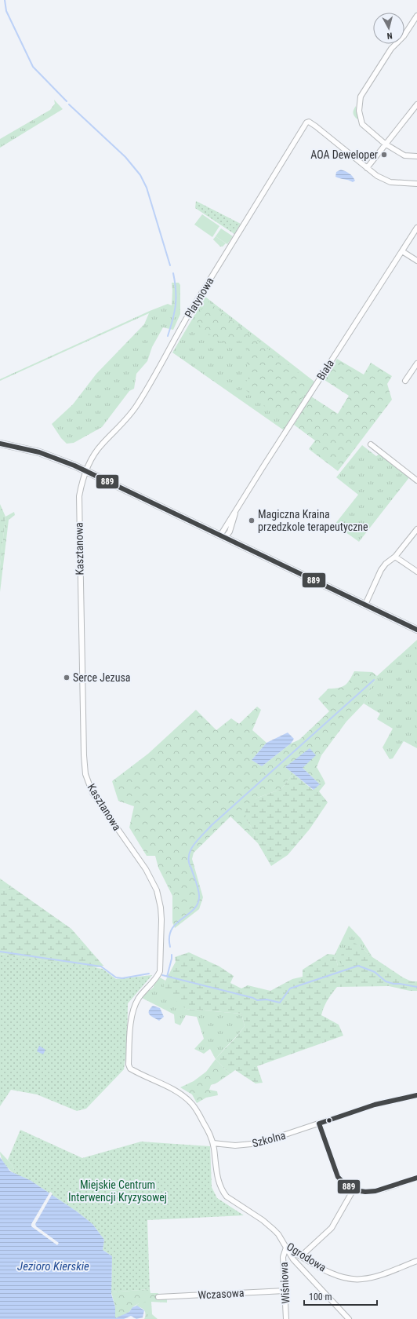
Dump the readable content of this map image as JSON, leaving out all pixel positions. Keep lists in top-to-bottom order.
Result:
{
  "streets": {
    "street": [
      "Platynowa",
      "Biała",
      "Kasztanowa",
      "Szkolna",
      "Ogrodowa",
      "Wiśniowa",
      "Wczasowa"
    ]
  },
  "crossings": [
    ["Platynowa", "Kasztanowa"],
    ["Kasztanowa", "Szkolna"],
    ["Kasztanowa", "Ogrodowa"],
    ["Szkolna", "Ogrodowa"],
    ["Ogrodowa", "Wiśniowa"],
    ["Wiśniowa", "Wczasowa"]
  ],
  "water": ["Jezioro Kierskie"],
  "parks": ["Miejskie Centrum Interwencji Kryzysowej"],
  "places": ["AOA Deweloper", "Magiczna Kraina przedzkole terapeutyczne", "Serce Jezusa"],
  "lines": ["transit line 889"],
  "scale_bar": "100 m",
  "north": "bottom"
}
